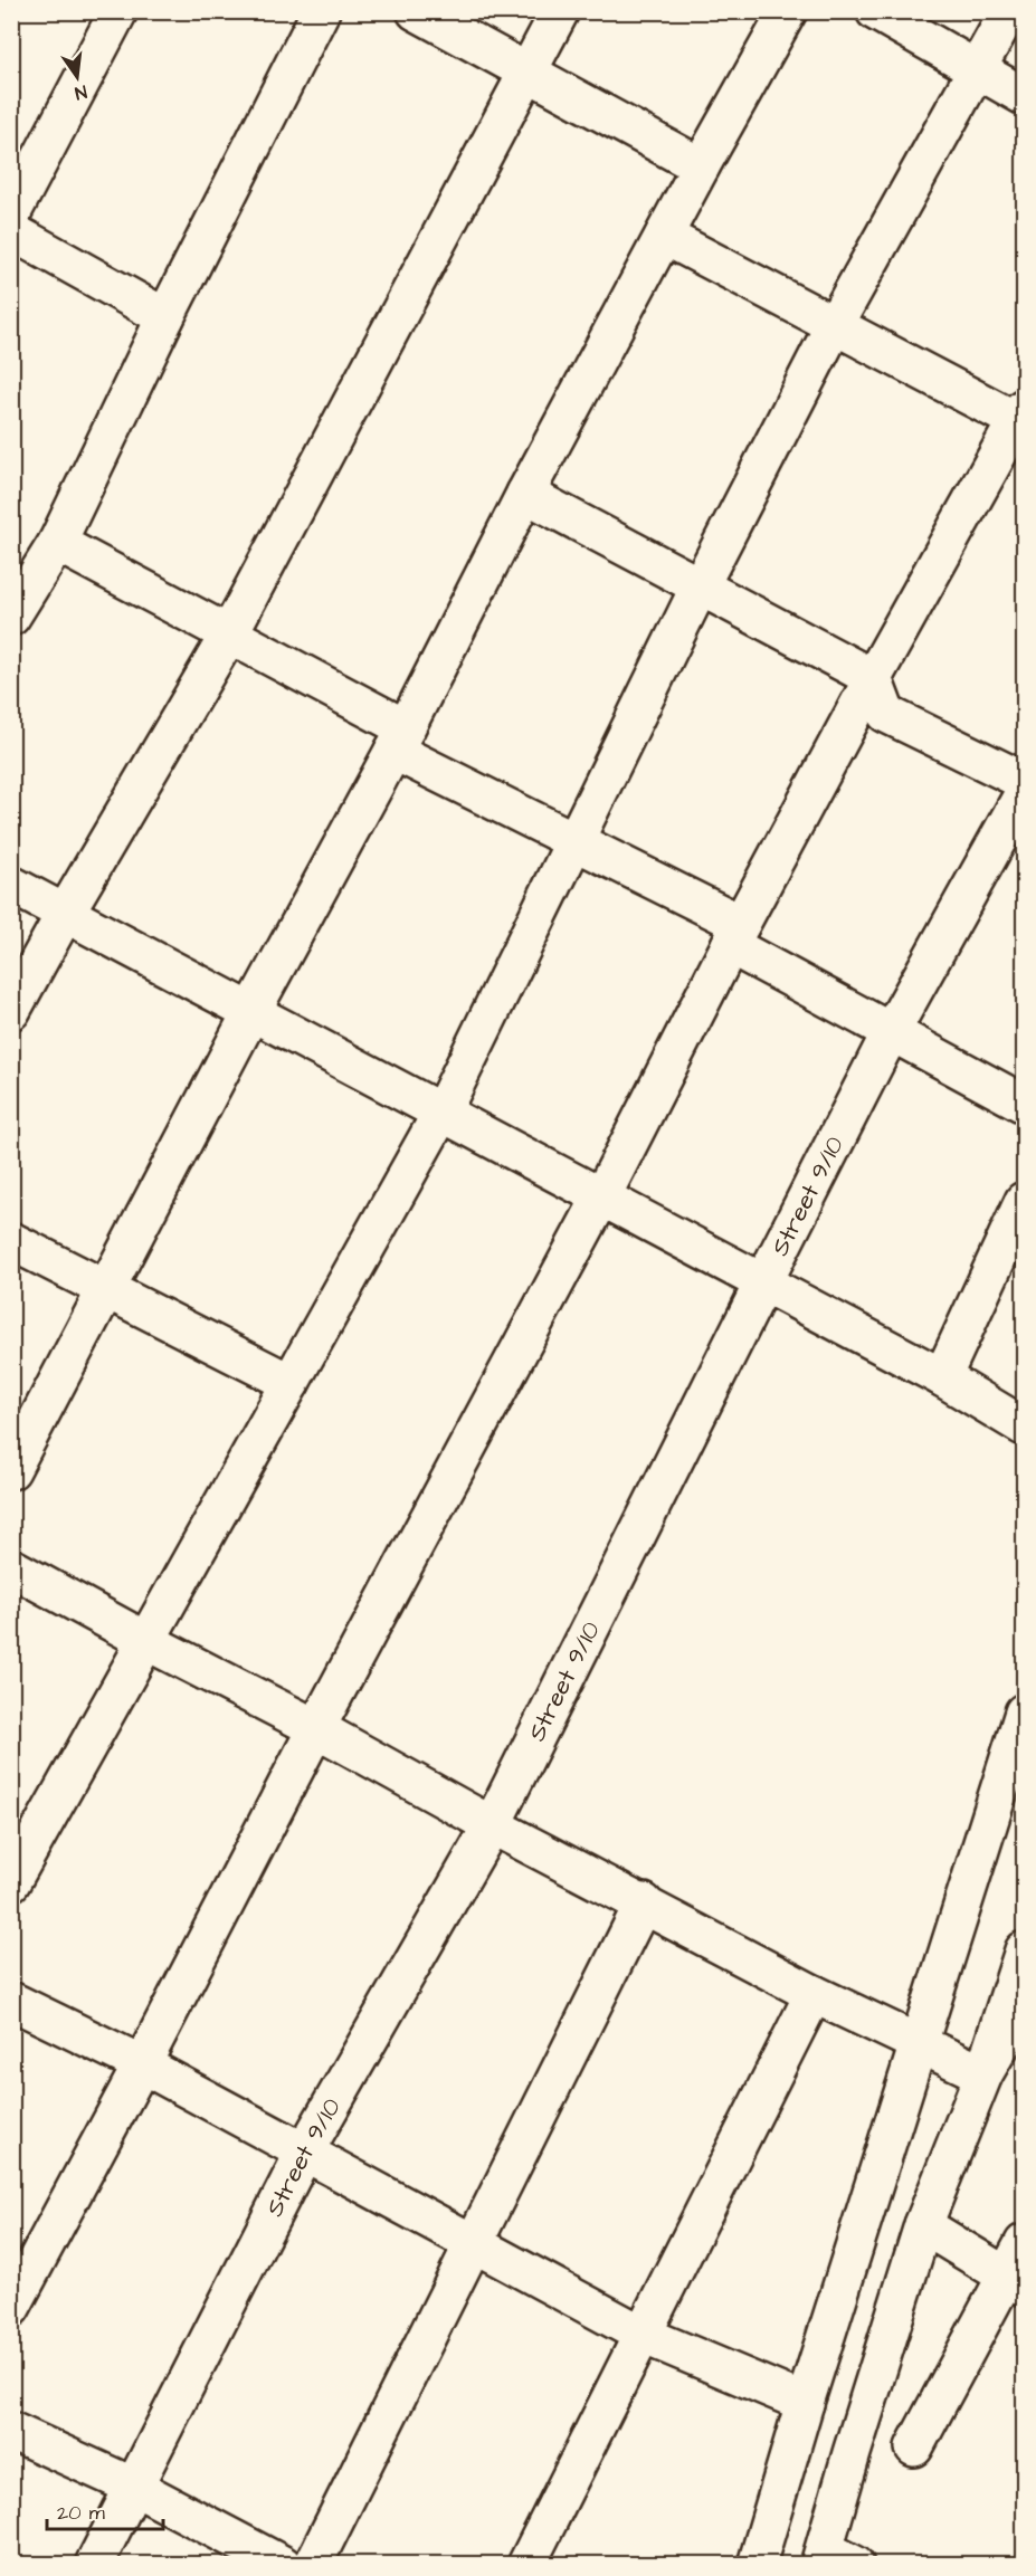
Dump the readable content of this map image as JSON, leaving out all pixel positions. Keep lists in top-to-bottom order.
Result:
{
  "streets": {
    "street": ["Street 9/10"]
  },
  "scale_bar": "20 m",
  "north": "bottom"
}
